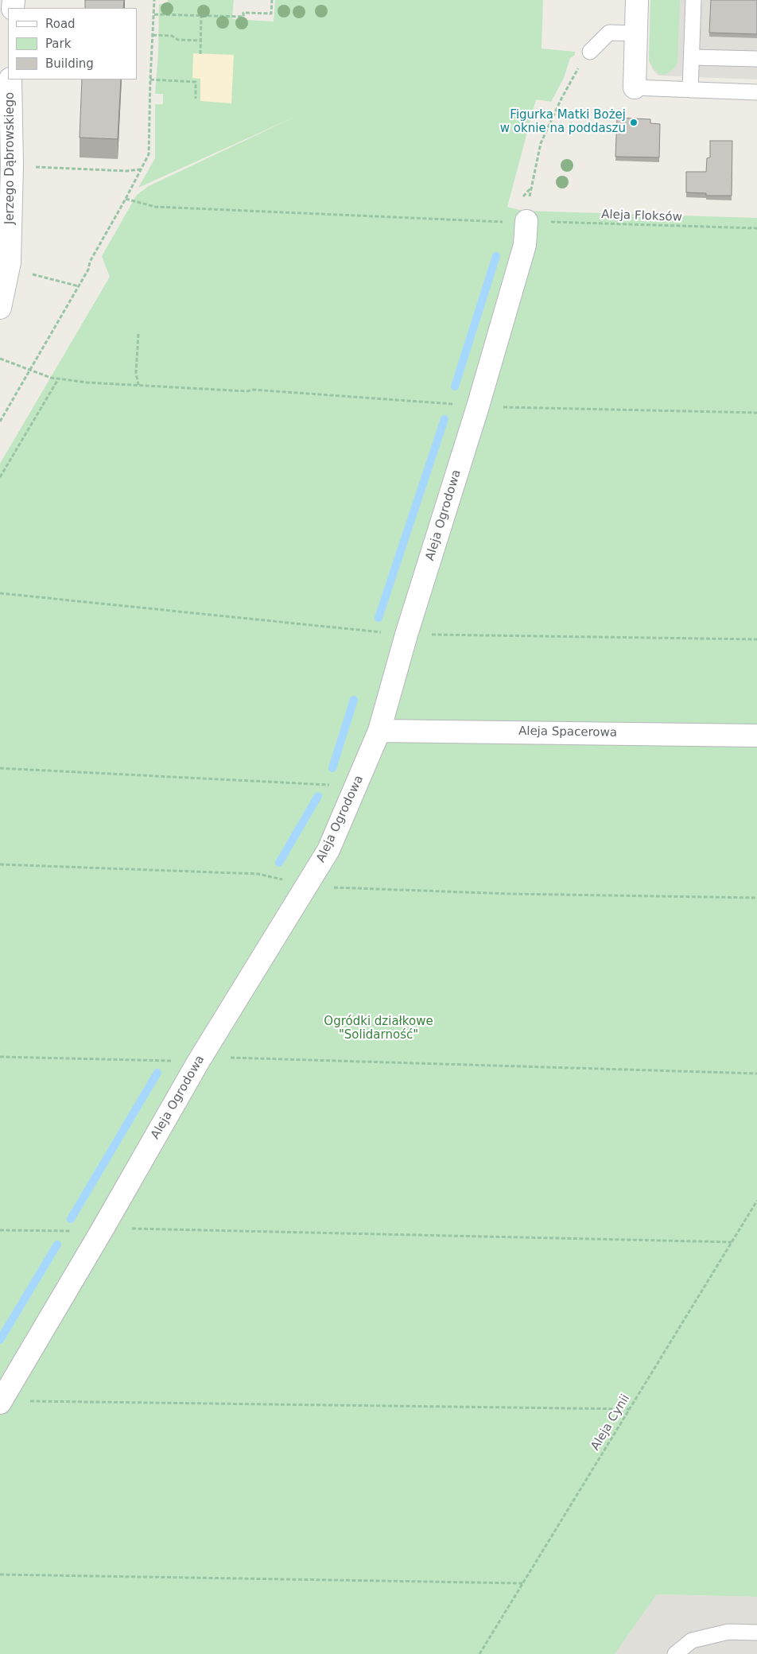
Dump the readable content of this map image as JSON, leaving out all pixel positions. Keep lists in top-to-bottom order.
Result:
{
  "streets": {
    "street": ["Jerzego Dąbrowskiego", "Aleja Ogrodowa", "Aleja Spacerowa"],
    "path": ["Aleja Floksów", "Aleja Cynii"]
  },
  "crossings": [
    ["Aleja Floksów", "Aleja Ogrodowa"],
    ["Aleja Ogrodowa", "Aleja Spacerowa"]
  ],
  "parks": ["Ogródki działkowe \"Solidarność\""],
  "places": ["Figurka Matki Bożej w oknie na poddaszu"],
  "legend": ["Road", "Park", "Building"]
}
